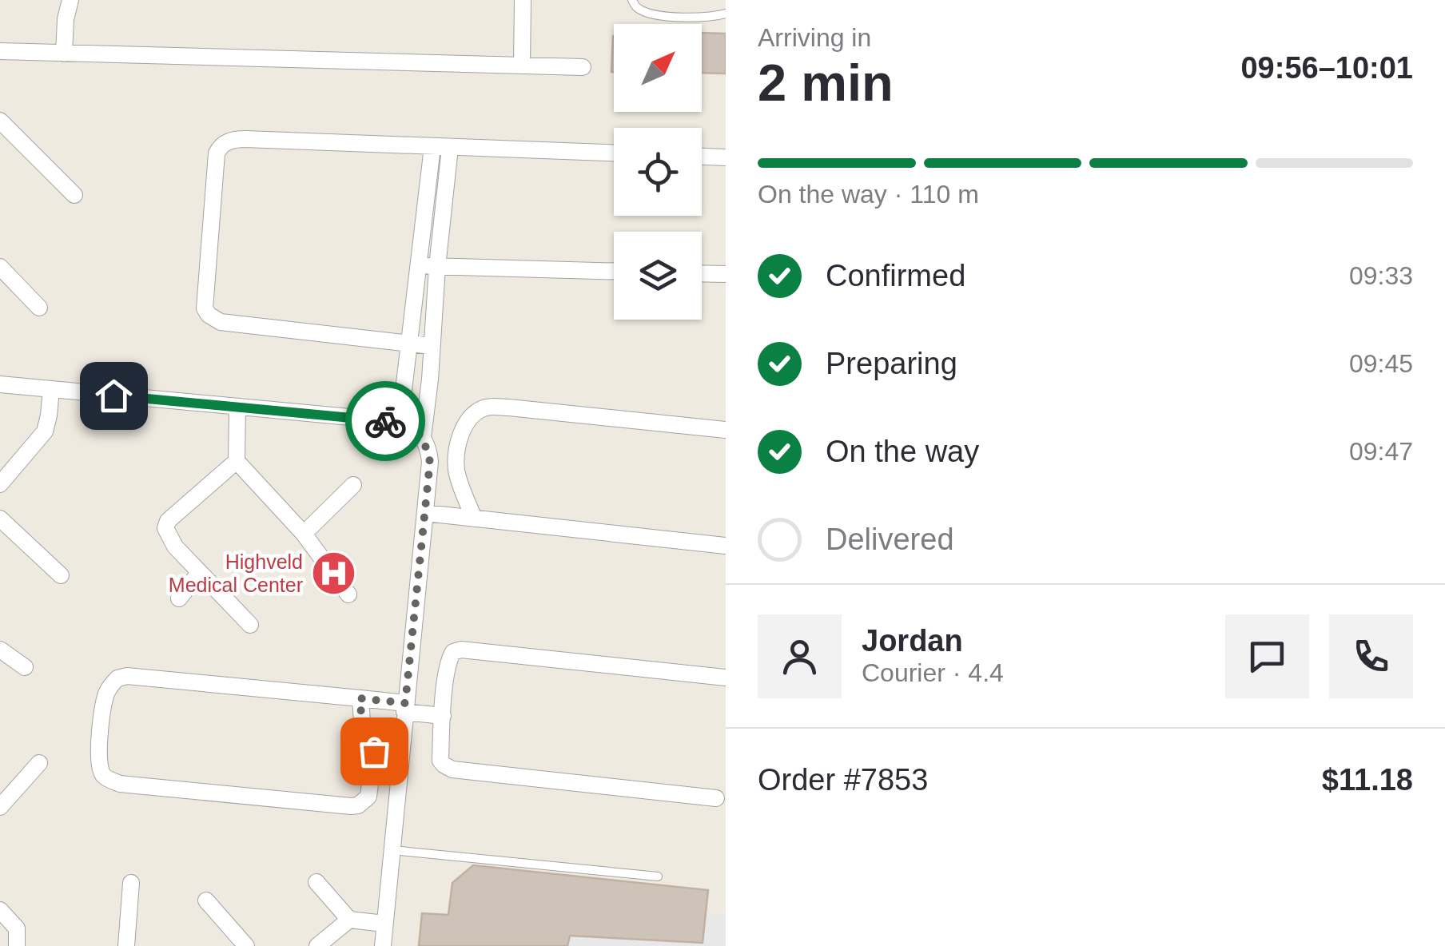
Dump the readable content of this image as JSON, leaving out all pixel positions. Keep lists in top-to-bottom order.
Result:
{
  "places": {
    "hospital": ["Highveld Medical Center"]
  },
  "north": "top right",
  "page": {
    "heading": ["2 min", "Arriving in", "09:56–10:01"],
    "panel": [
      "Jordan",
      "Courier · 4.4",
      "Order #7853",
      "$11.18"
    ],
    "bar": "On the way · 110 m",
    "list": [
      ["Confirmed", "09:33"],
      ["Preparing", "09:45"],
      ["On the way", "09:47"],
      "Delivered"
    ]
  }
}
